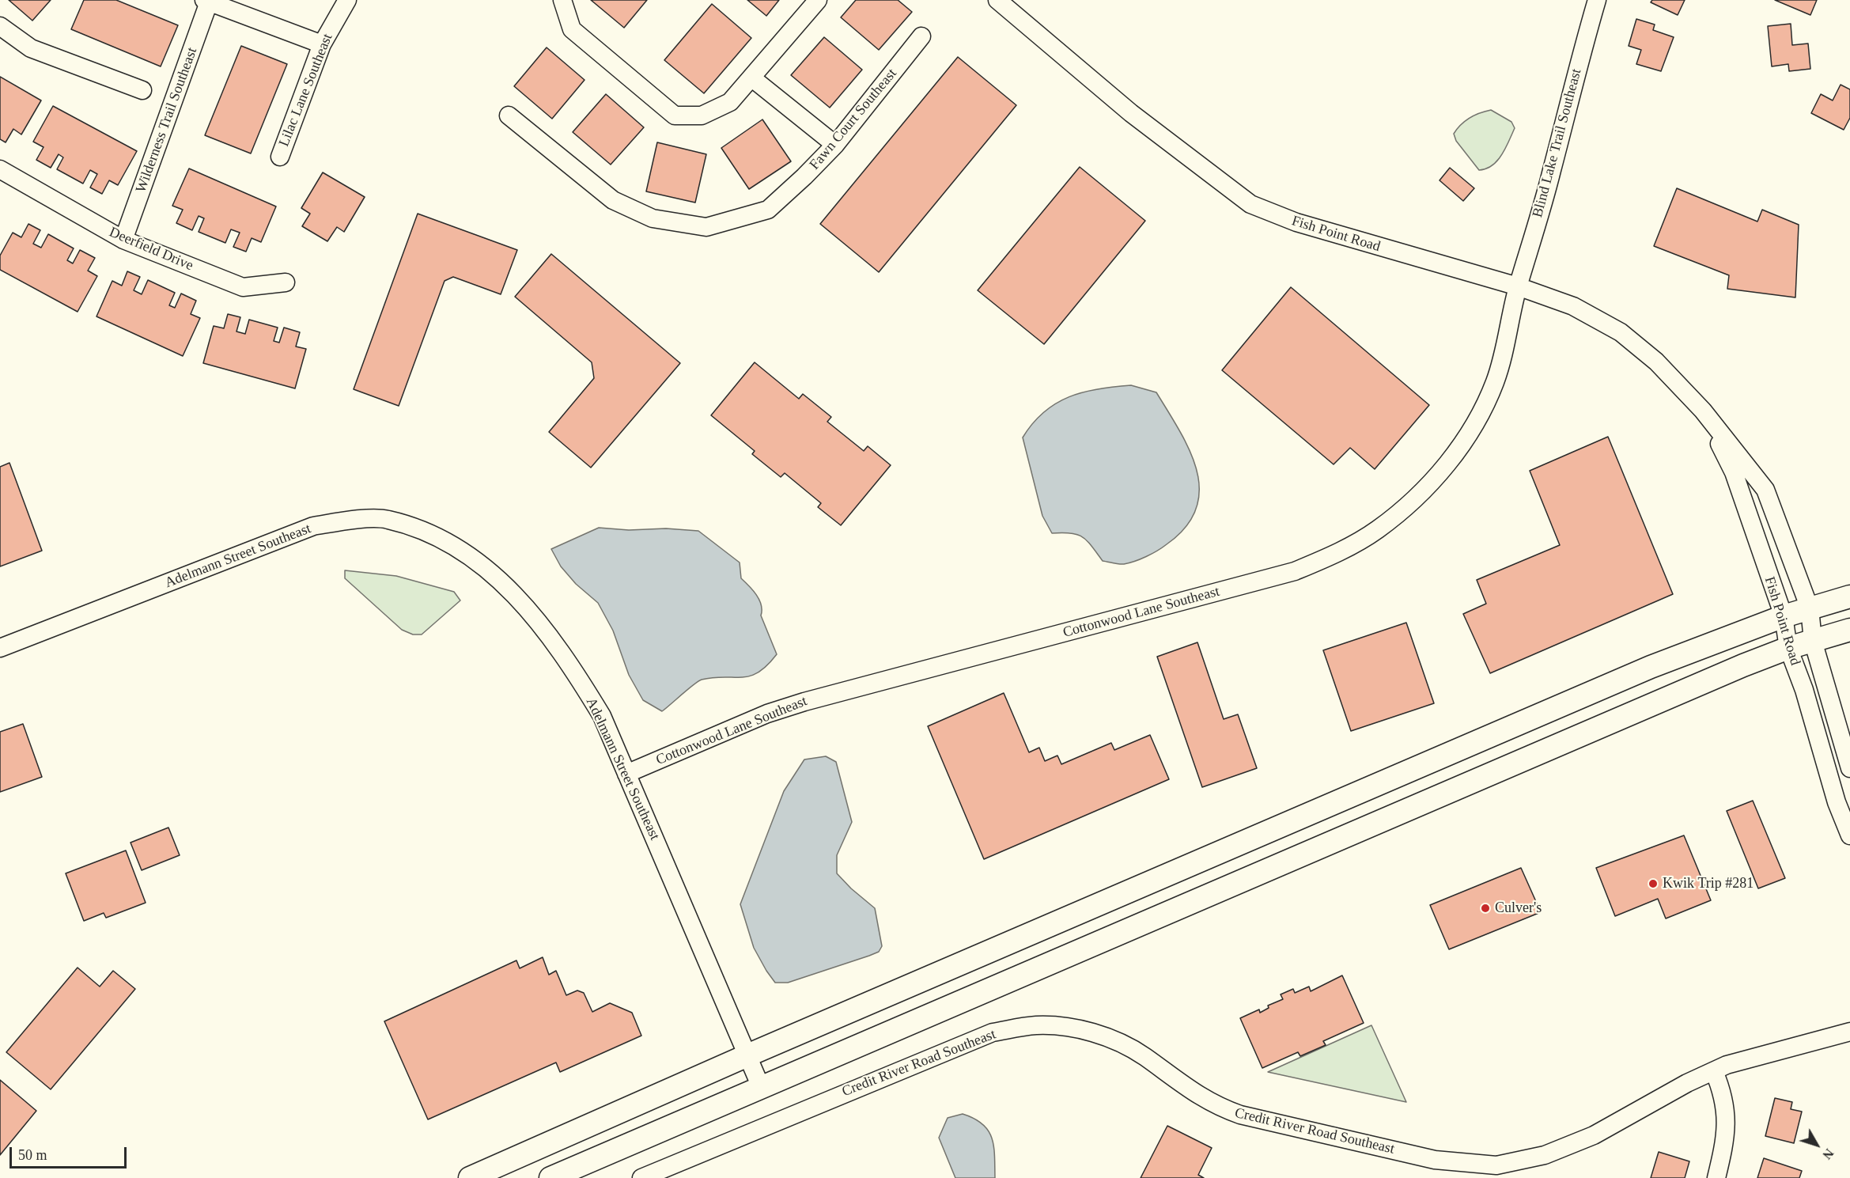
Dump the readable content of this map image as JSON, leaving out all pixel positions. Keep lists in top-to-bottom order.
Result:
{
  "streets": {
    "street": [
      "Lilac Lane Southeast",
      "Fawn Court Southeast",
      "Wilderness Trail Southeast",
      "Blind Lake Trail Southeast",
      "Fish Point Road",
      "Deerfield Drive",
      "Adelmann Street Southeast",
      "Cottonwood Lane Southeast",
      "Credit River Road Southeast"
    ]
  },
  "crossings": [
    ["Wilderness Trail Southeast", "Deerfield Drive"],
    ["Blind Lake Trail Southeast", "Fish Point Road"],
    ["Blind Lake Trail Southeast", "Cottonwood Lane Southeast"],
    ["Fish Point Road", "Cottonwood Lane Southeast"],
    ["Adelmann Street Southeast", "Cottonwood Lane Southeast"]
  ],
  "places": ["Kwik Trip #281", "Culver's"],
  "scale_bar": "50 m",
  "north": "bottom right"
}
